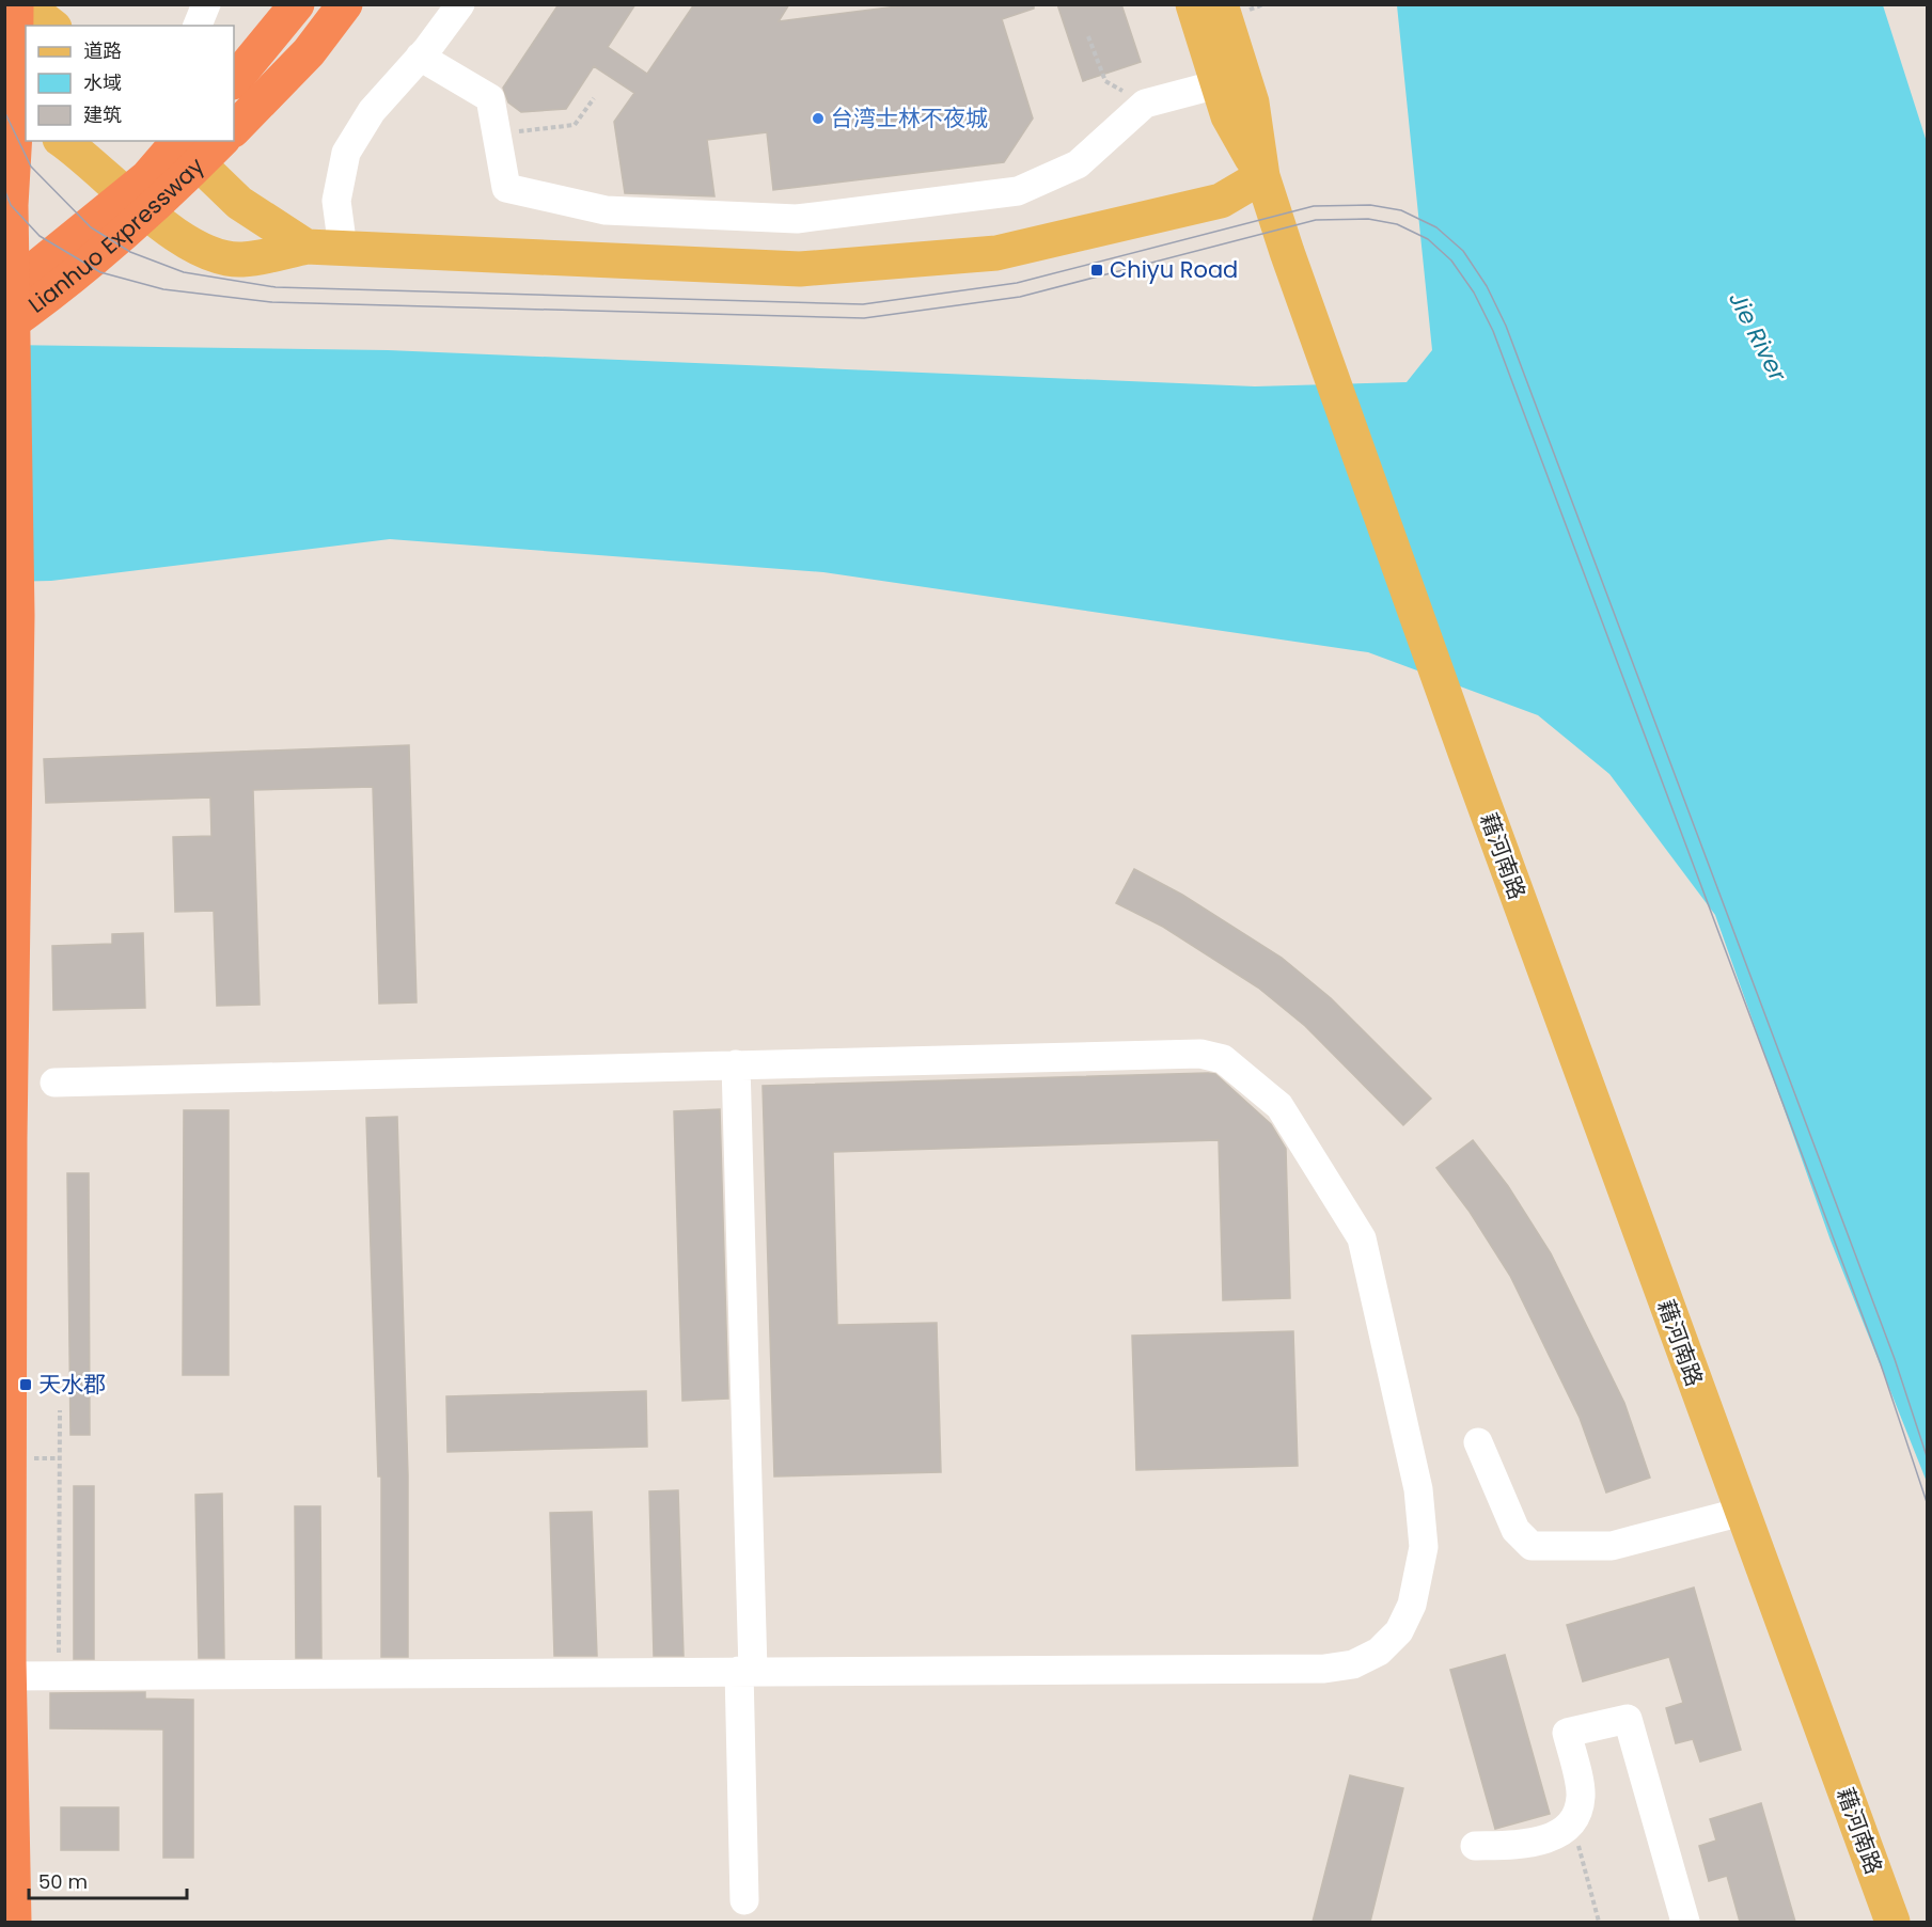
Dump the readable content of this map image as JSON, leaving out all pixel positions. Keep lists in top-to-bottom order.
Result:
{
  "streets": {
    "highway": ["Lianhuo Expressway"],
    "main road": ["藉河南路"]
  },
  "water": ["Jie River"],
  "places": {
    "other": ["台湾士林不夜城"],
    "transit": ["Chiyu Road", "天水郡"]
  },
  "legend": ["道路", "水域", "建筑"],
  "scale_bar": "50 m"
}
